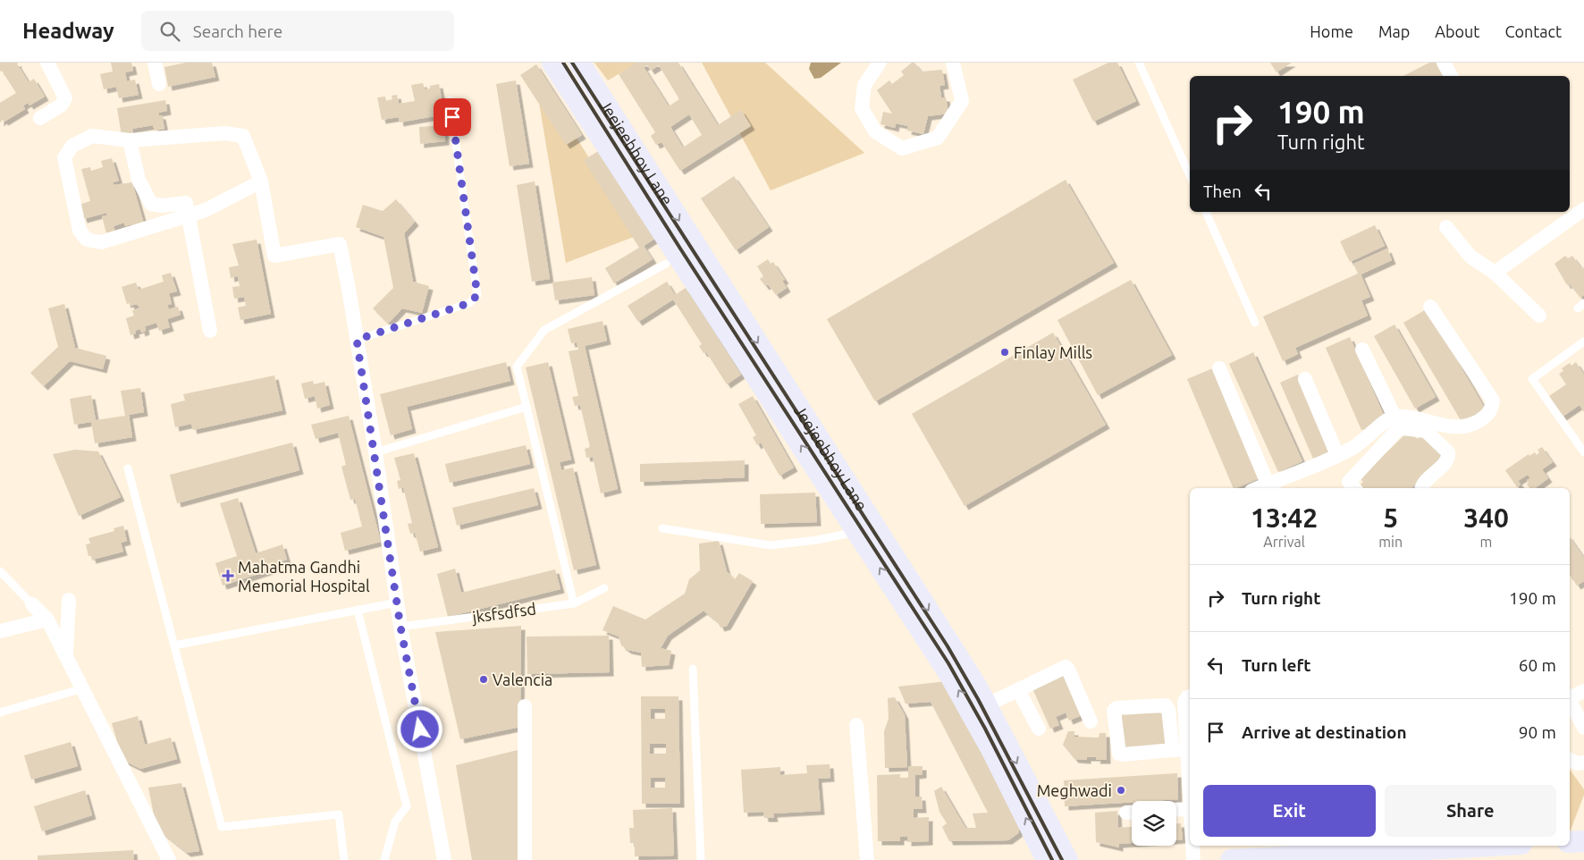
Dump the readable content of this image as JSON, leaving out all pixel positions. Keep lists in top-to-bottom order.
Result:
{
  "streets": {
    "street": ["Jeejeebhoy Lane"],
    "lane": ["jksfsdfsd"]
  },
  "places": {
    "other": ["Finlay Mills", "Valencia", "Meghwadi"],
    "health": ["Mahatma Gandhi Memorial Hospital"]
  },
  "page": {
    "header": "Headway",
    "search": "Search here",
    "nav": [
      "Home",
      "Map",
      "About",
      "Contact"
    ],
    "turn": ["190 m", "Turn right"],
    "then": "Then",
    "eta": [
      "13:42",
      "Arrival",
      "5",
      "min",
      "340",
      "m"
    ],
    "list": [
      {
        "name": "Turn right",
        "value": "190 m"
      },
      {
        "name": "Turn left",
        "value": "60 m"
      },
      {
        "name": "Arrive at destination",
        "value": "90 m"
      }
    ],
    "buttons": ["Exit", "Share"]
  }
}
